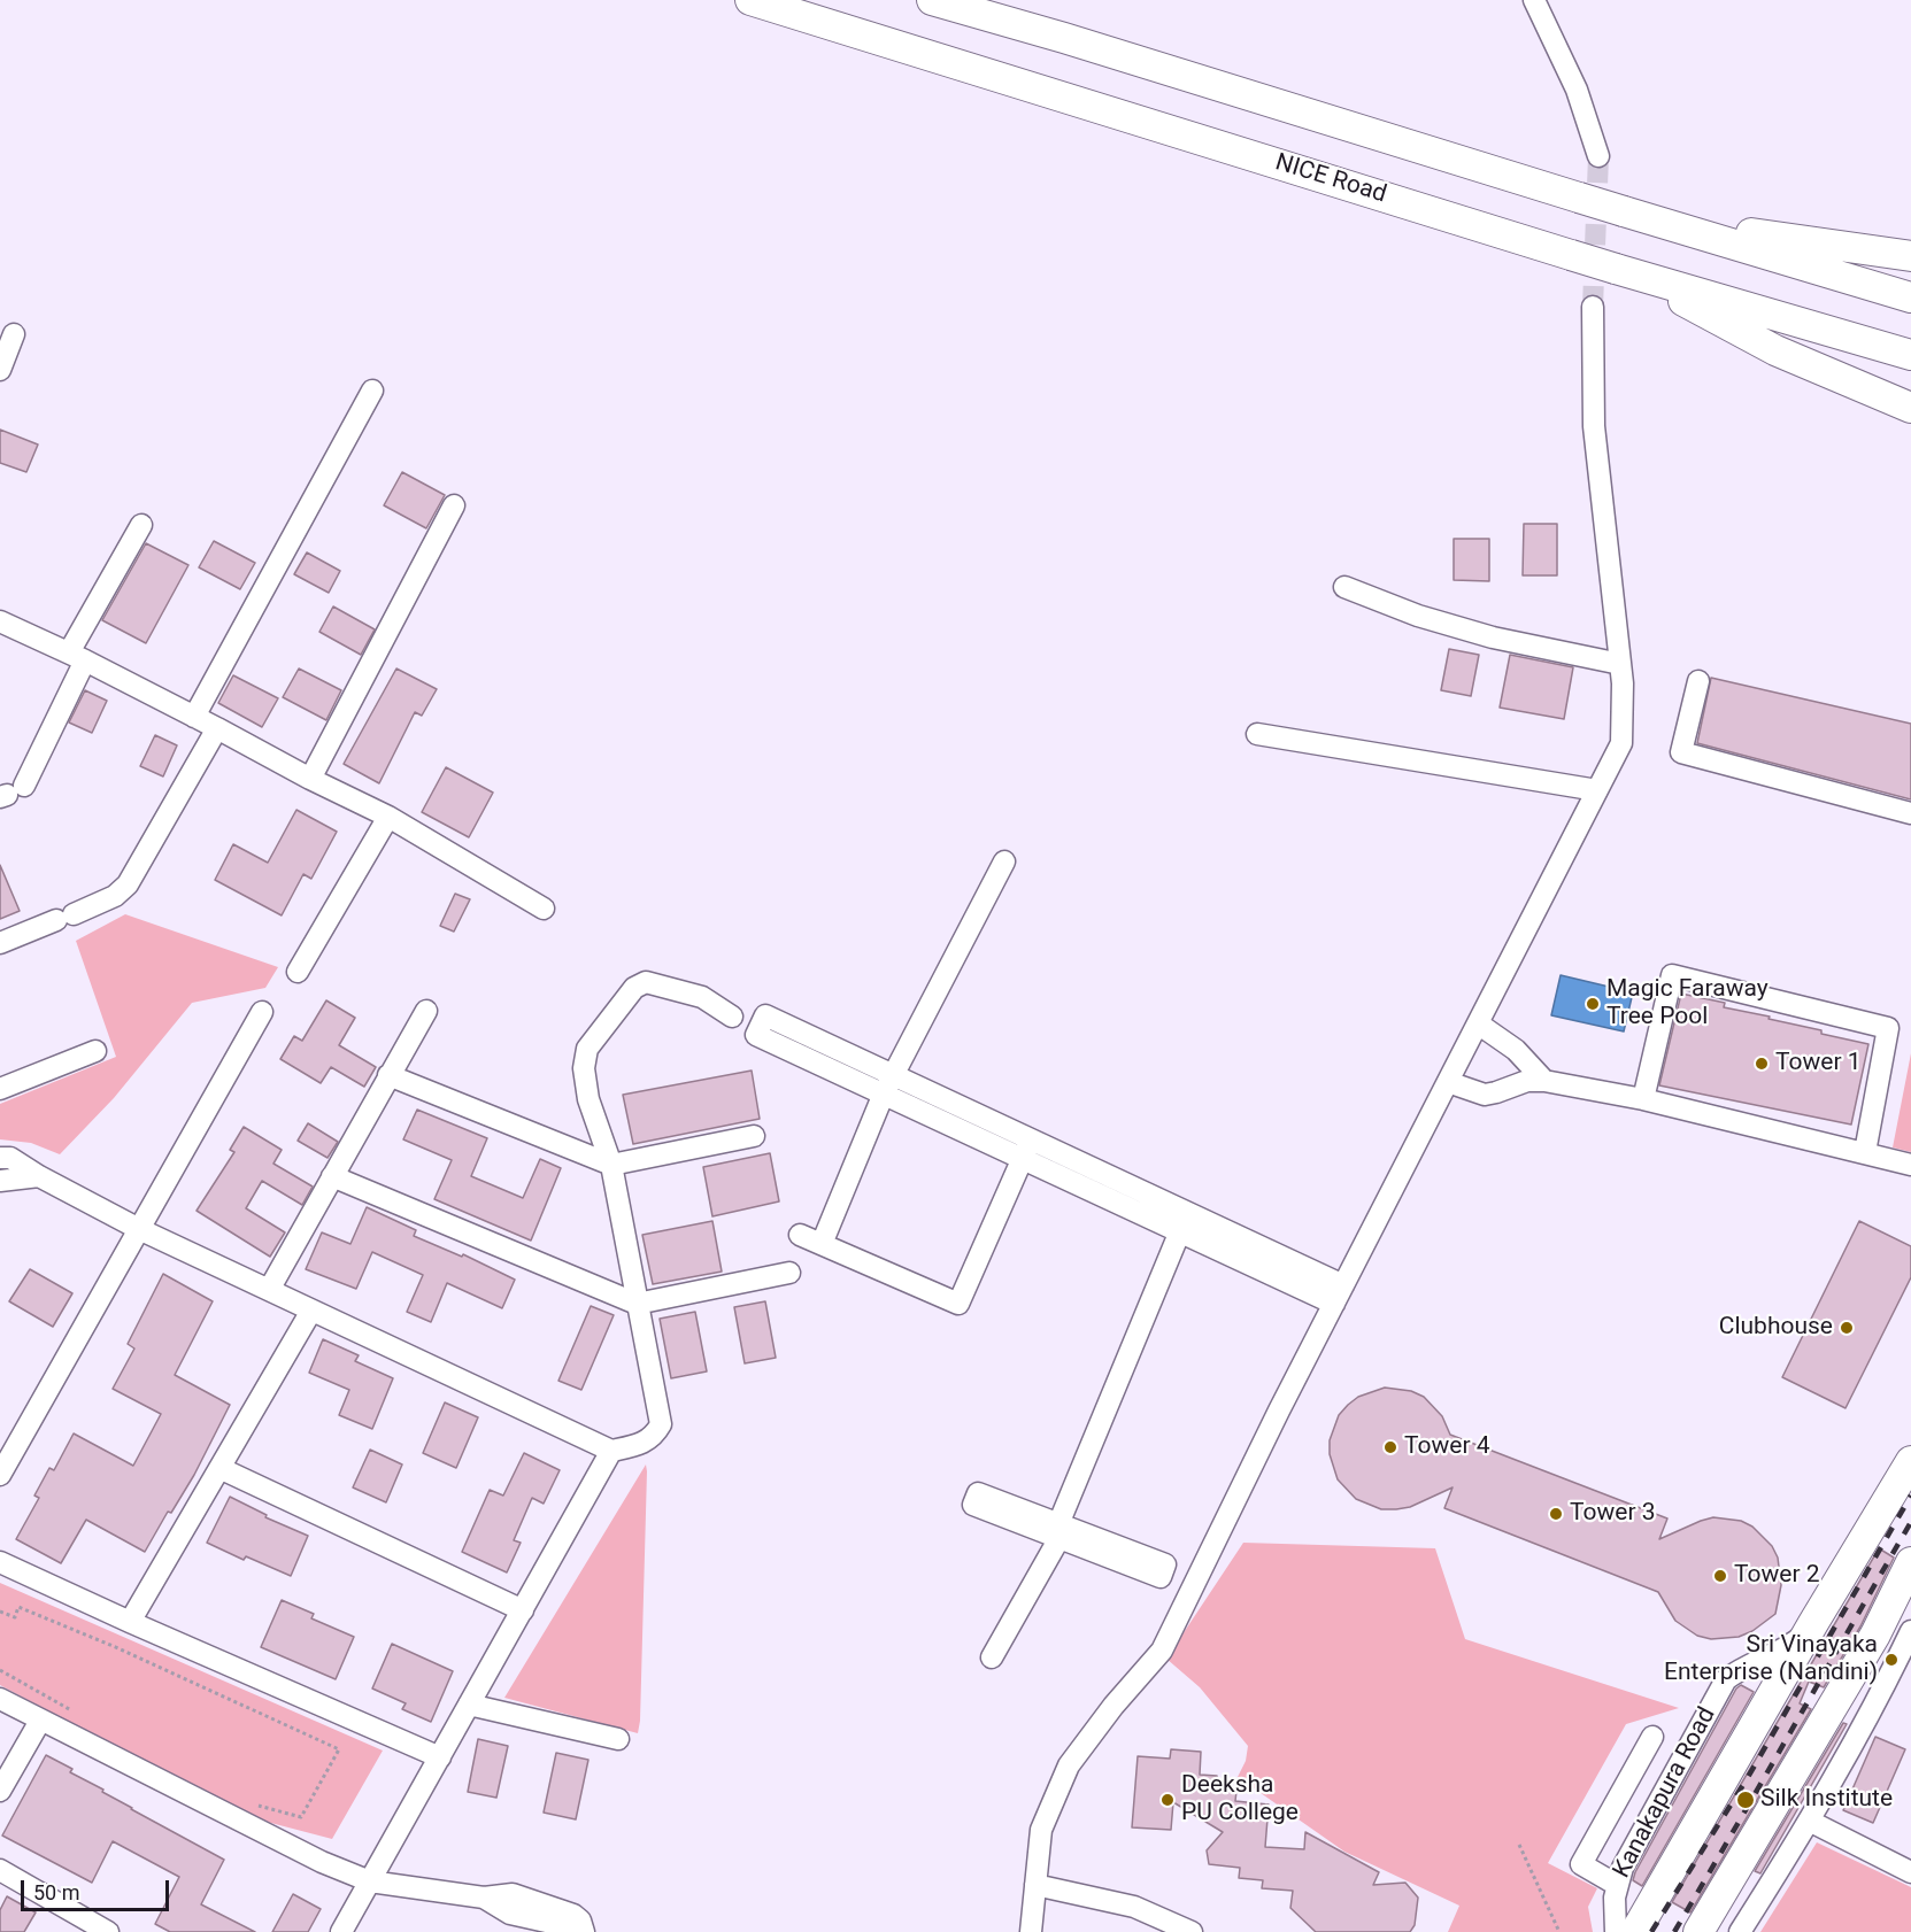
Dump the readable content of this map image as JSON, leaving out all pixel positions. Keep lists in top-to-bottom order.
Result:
{
  "streets": {
    "highway": ["NICE Road", "Kanakapura Road"]
  },
  "places": [
    "Magic Faraway Tree Pool",
    "Tower 1",
    "Clubhouse",
    "Tower 4",
    "Tower 3",
    "Tower 2",
    "Sri Vinayaka Enterprise (Nandini)",
    "Deeksha PU College",
    "Silk Institute"
  ],
  "scale_bar": "50 m"
}
